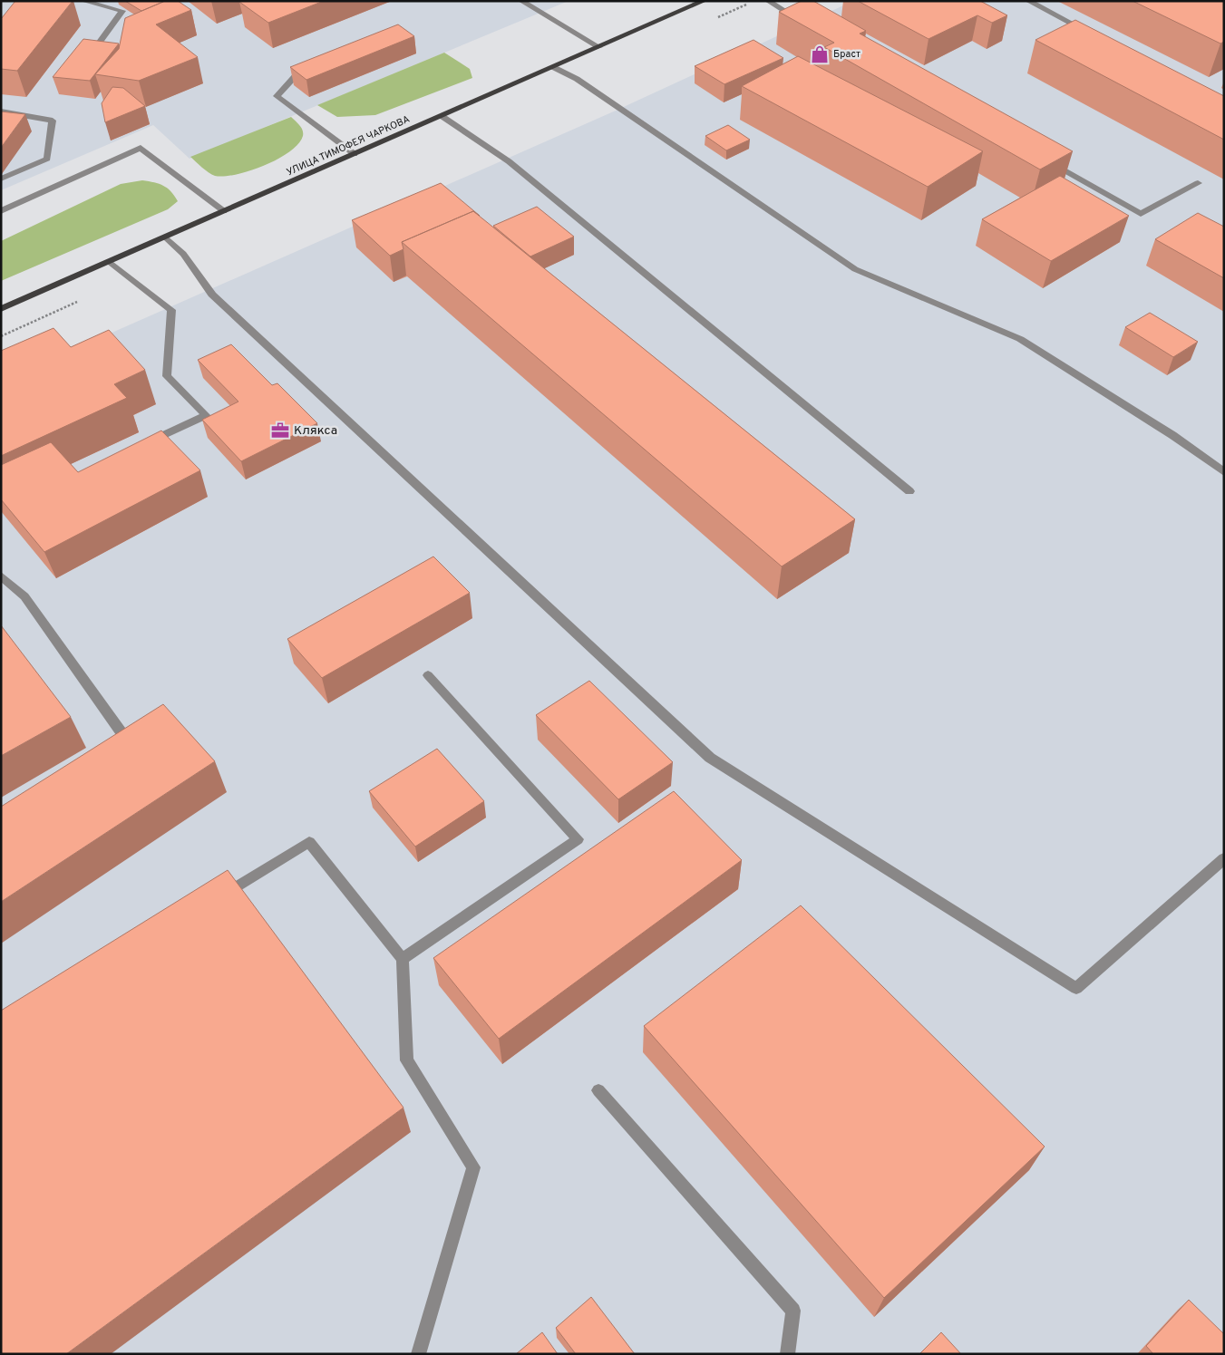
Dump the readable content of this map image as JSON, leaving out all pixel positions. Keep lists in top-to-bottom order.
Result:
{
  "streets": {
    "main road": ["УЛИЦА ТИМОФЕЯ ЧАРКОВА"]
  },
  "places": {
    "shop": ["Браст"],
    "office": ["Клякса"]
  }
}
